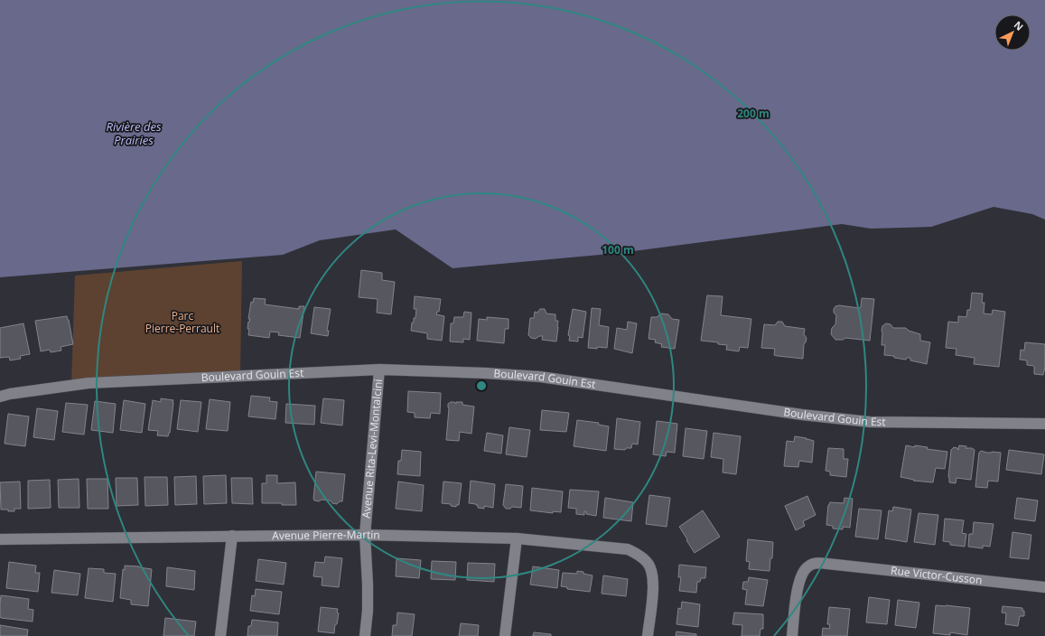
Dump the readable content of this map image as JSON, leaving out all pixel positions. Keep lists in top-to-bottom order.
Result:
{
  "streets": {
    "street": [
      "Boulevard Gouin Est",
      "Avenue Rita-Levi-Montalcini",
      "Avenue Pierre-Martin",
      "Rue Victor-Cusson"
    ]
  },
  "crossings": [
    ["Boulevard Gouin Est", "Avenue Rita-Levi-Montalcini"],
    ["Avenue Rita-Levi-Montalcini", "Avenue Pierre-Martin"]
  ],
  "water": ["Rivière des Prairies"],
  "parks": ["Parc Pierre-Perrault"],
  "north": "top right",
  "rings": ["200 m", "100 m"]
}
